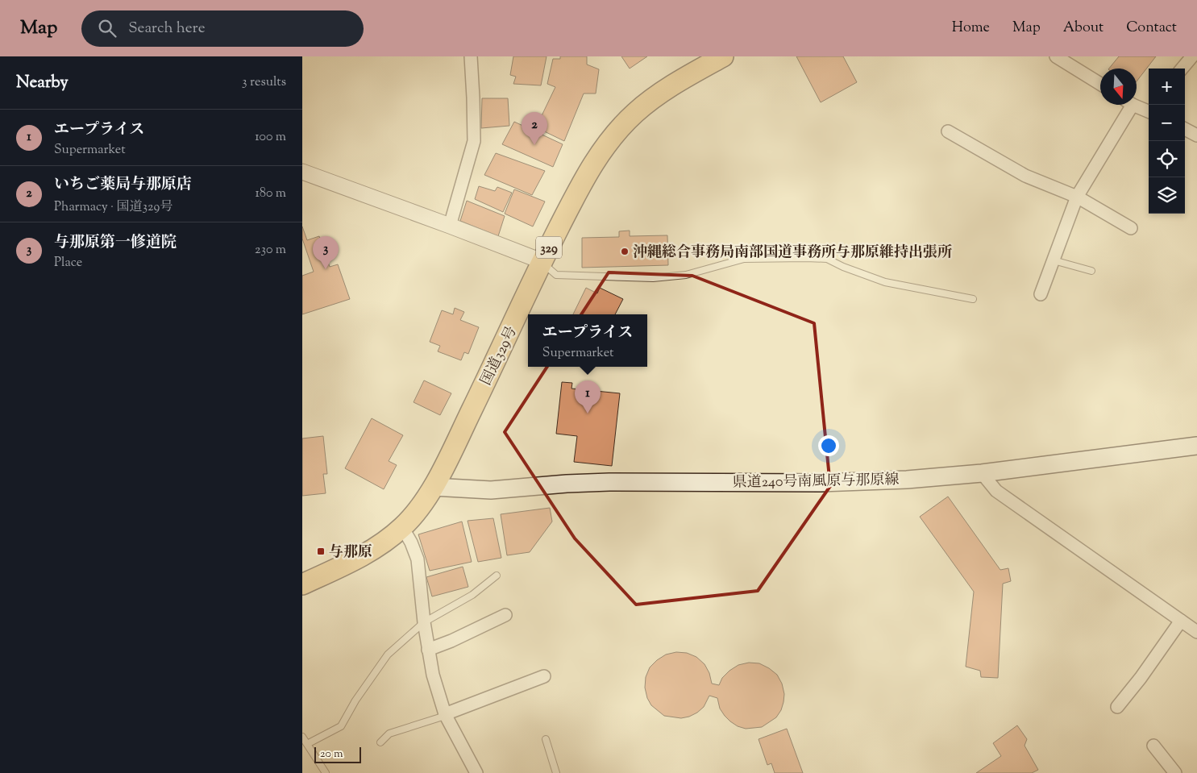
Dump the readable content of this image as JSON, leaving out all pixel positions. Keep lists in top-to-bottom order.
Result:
{
  "streets": {
    "highway": ["329", "国道329号"],
    "main road": ["県道240号南風原与那原線"]
  },
  "crossings": [
    ["国道329号", "県道240号南風原与那原線"]
  ],
  "places": {
    "other": ["沖縄総合事務局南部国道事務所与那原維持出張所"],
    "transit": ["与那原"]
  },
  "scale_bar": "20 m",
  "north": "bottom",
  "page": {
    "header": "Map",
    "search": "Search here",
    "nav": [
      "Home",
      "Map",
      "About",
      "Contact"
    ],
    "heading": ["Nearby", "3 results"],
    "map_buttons": ["+", "−"],
    "list": [
      {
        "mark": "1",
        "name": "エープライス",
        "note": "Supermarket",
        "value": "100 m"
      },
      {
        "mark": "2",
        "name": "いちご薬局与那原店",
        "note": "Pharmacy · 国道329号",
        "value": "180 m"
      },
      {
        "mark": "3",
        "name": "与那原第一修道院",
        "note": "Place",
        "value": "230 m"
      }
    ],
    "pins": ["2", "3", "1"],
    "popup": ["エープライス", "Supermarket"],
    "scale": "20 m"
  }
}
